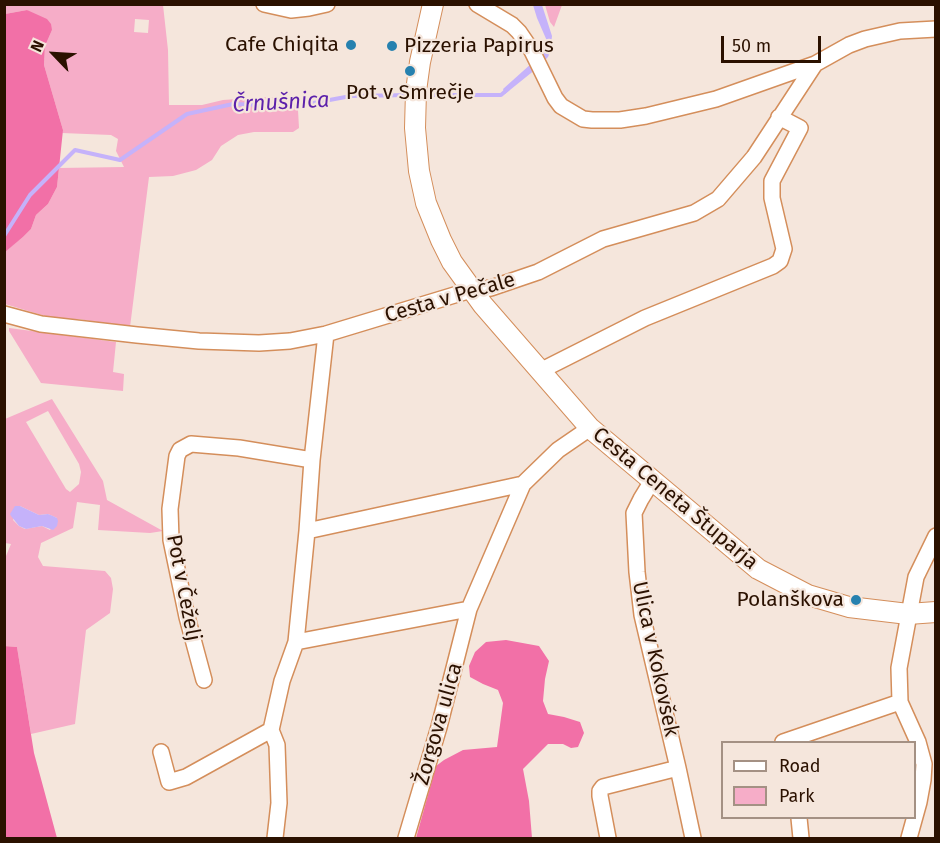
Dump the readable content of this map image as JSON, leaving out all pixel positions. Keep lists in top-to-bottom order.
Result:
{
  "streets": {
    "street": [
      "Cesta v Pečale",
      "Cesta Ceneta Štuparja",
      "Pot v Čeželj",
      "Ulica v Kokovšek",
      "Žorgova ulica"
    ]
  },
  "crossings": [
    ["Cesta v Pečale", "Cesta Ceneta Štuparja"],
    ["Cesta Ceneta Štuparja", "Ulica v Kokovšek"],
    ["Cesta Ceneta Štuparja", "Žorgova ulica"]
  ],
  "water": ["Črnušnica"],
  "places": [
    "Cafe Chiqita",
    "Pizzeria Papirus",
    "Pot v Smrečje",
    "Polanškova"
  ],
  "legend": ["Road", "Park"],
  "scale_bar": "50 m",
  "north": "top left"
}
